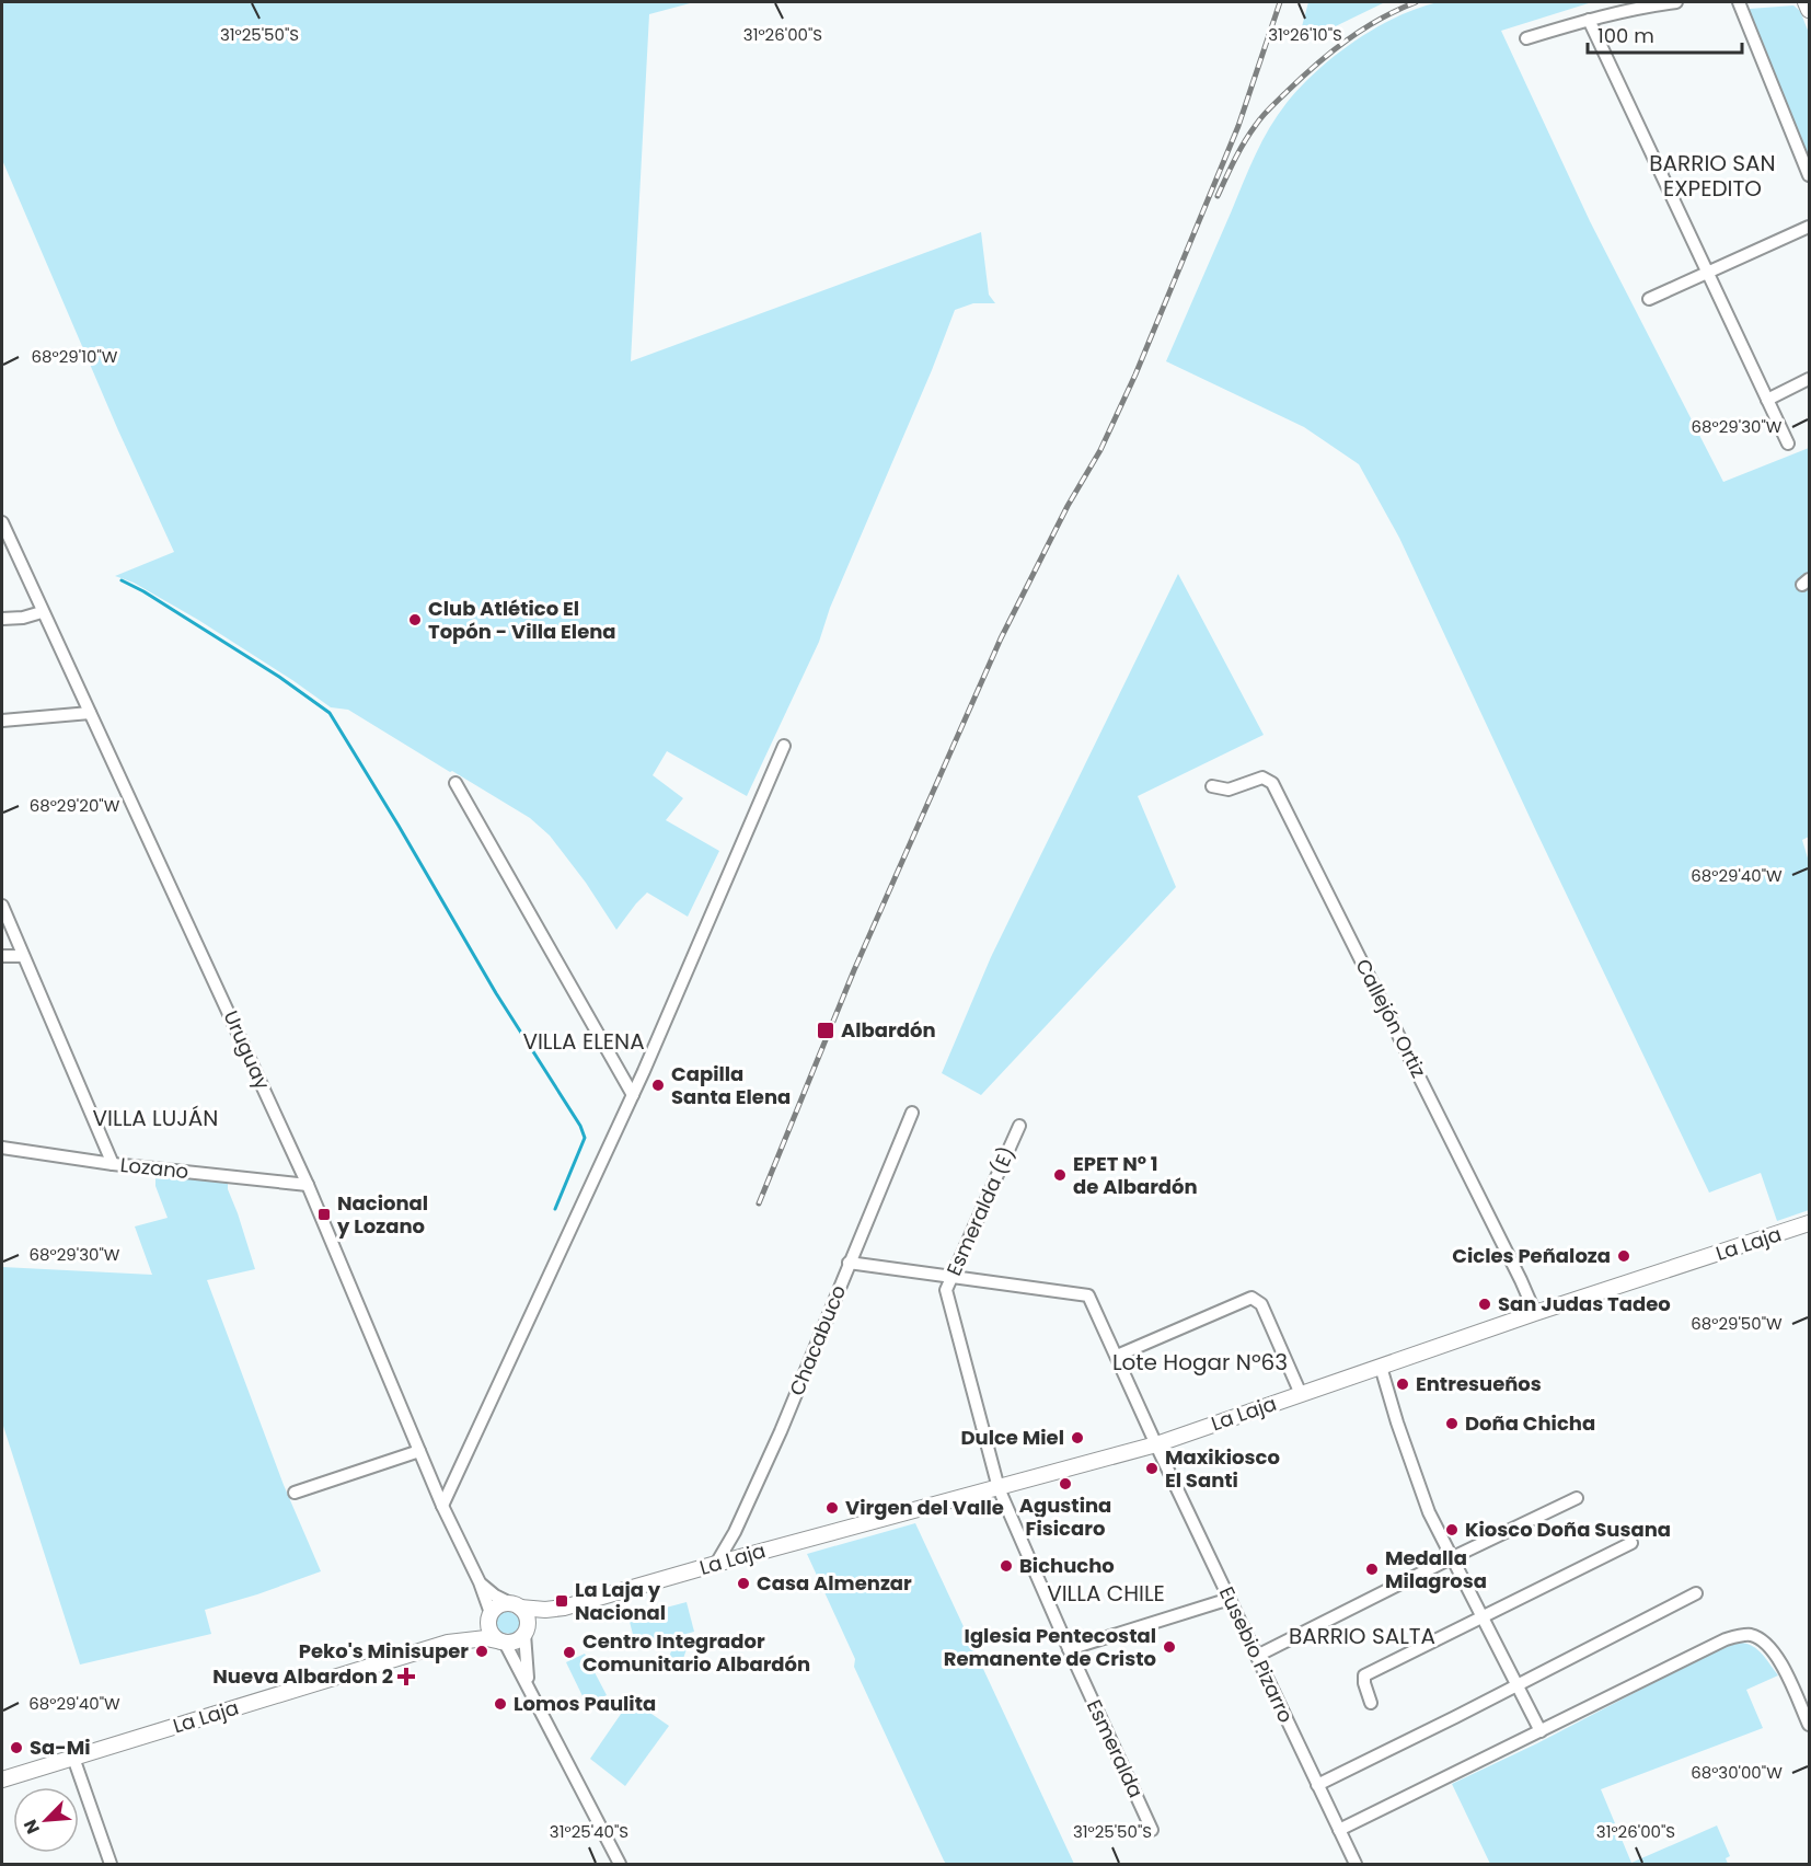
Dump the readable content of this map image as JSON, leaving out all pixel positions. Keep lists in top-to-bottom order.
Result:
{
  "streets": {
    "main road": ["La Laja"],
    "street": [
      "Callejón Ortiz",
      "Uruguay",
      "Lozano",
      "Esmeralda (E)",
      "Chacabuco",
      "Eusebio Pizarro",
      "Esmeralda"
    ]
  },
  "crossings": [
    ["Callejón Ortiz", "La Laja"],
    ["Uruguay", "Lozano"],
    ["Uruguay", "La Laja"],
    ["Esmeralda (E)", "La Laja"],
    ["Esmeralda (E)", "Eusebio Pizarro"],
    ["Esmeralda (E)", "Esmeralda"],
    ["La Laja", "Chacabuco"],
    ["La Laja", "Eusebio Pizarro"],
    ["La Laja", "Esmeralda"]
  ],
  "districts": [
    "BARRIO SAN EXPEDITO",
    "VILLA ELENA",
    "VILLA LUJÁN",
    "Lote Hogar Nº63",
    "VILLA CHILE",
    "BARRIO SALTA"
  ],
  "places": {
    "other": [
      "Club Atlético El Topón - Villa Elena",
      "Capilla Santa Elena",
      "EPET Nº 1 de Albardón",
      "Cicles Peñaloza",
      "San Judas Tadeo",
      "Entresueños",
      "Doña Chicha",
      "Dulce Miel",
      "Maxikiosco El Santi",
      "Agustina Fisicaro",
      "Virgen del Valle",
      "Kiosco Doña Susana",
      "Bichucho",
      "Medalla Milagrosa",
      "Casa Almenzar",
      "Iglesia Pentecostal Remanente de Cristo",
      "Peko's Minisuper",
      "Centro Integrador Comunitario Albardón",
      "Lomos Paulita",
      "Sa-Mi"
    ],
    "transit": ["Albardón", "Nacional y Lozano", "La Laja y Nacional"],
    "health": ["Nueva Albardon 2"]
  },
  "scale_bar": "100 m",
  "north": "bottom left",
  "coordinates": [
    "31°25'50\"S",
    "31°26'00\"S",
    "31°26'10\"S",
    "68°29'10\"W",
    "68°29'30\"W",
    "68°29'20\"W",
    "68°29'40\"W",
    "68°29'50\"W",
    "68°30'00\"W",
    "31°25'40\"S"
  ]
}
